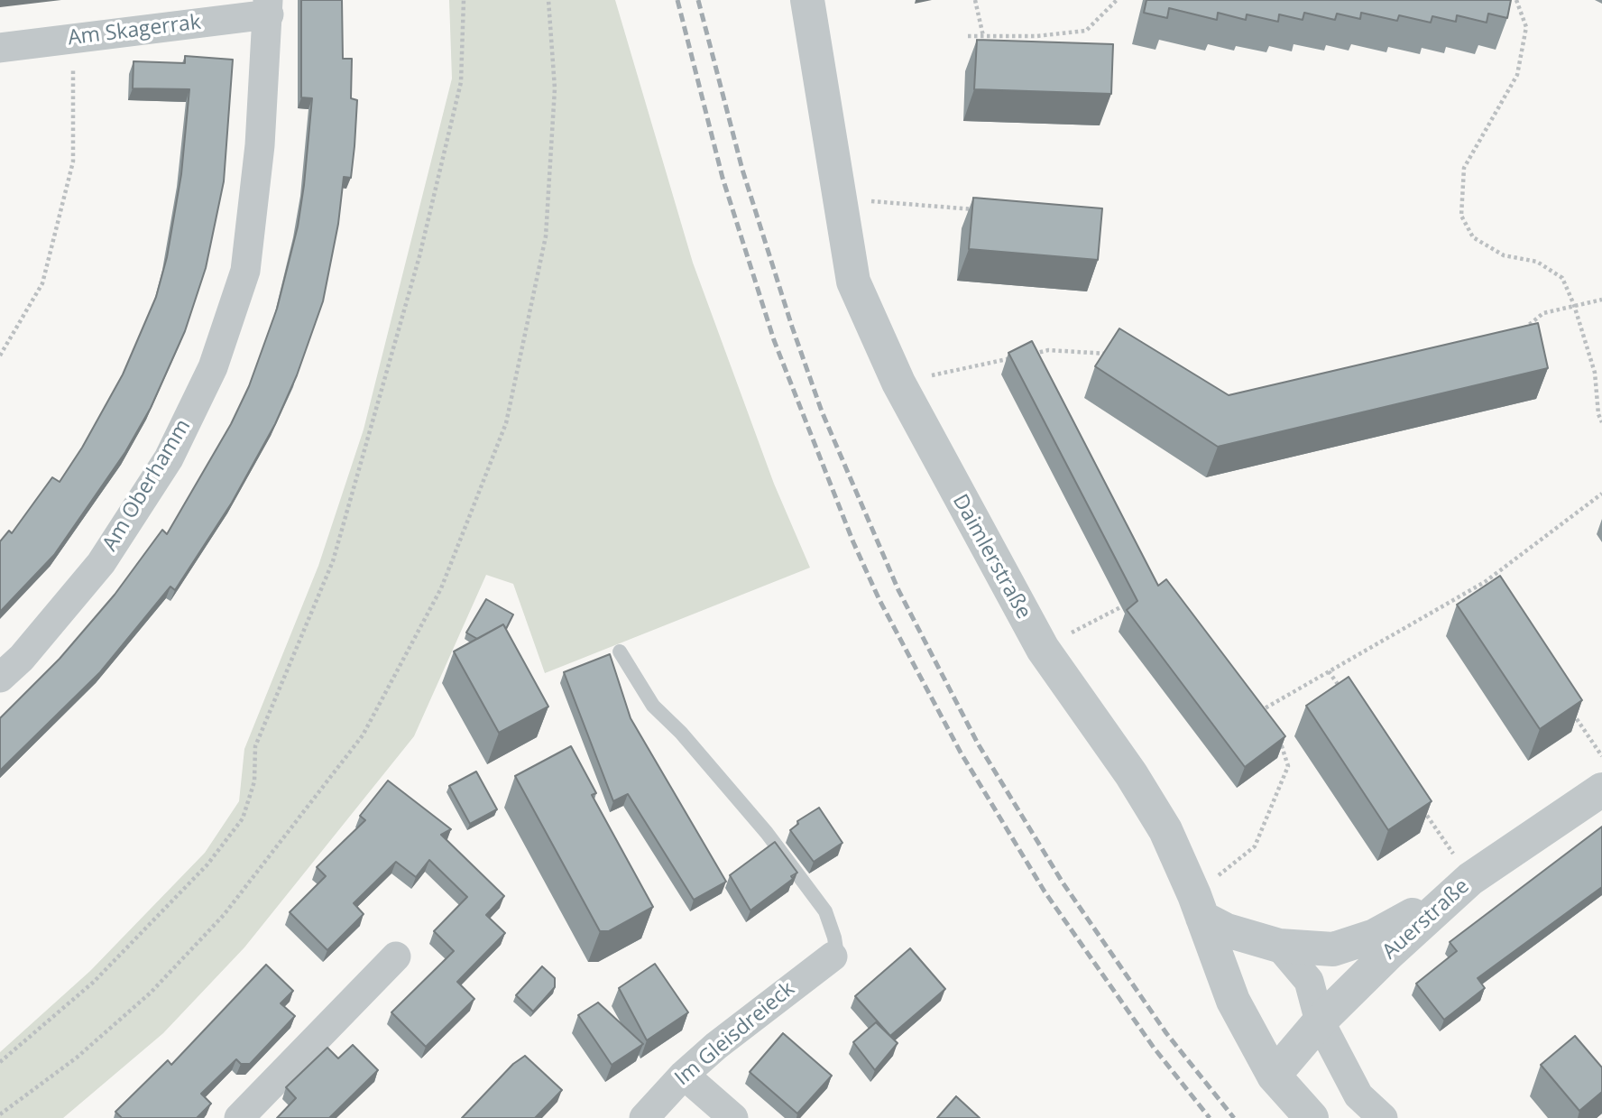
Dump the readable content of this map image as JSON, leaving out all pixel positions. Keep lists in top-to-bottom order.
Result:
{
  "streets": {
    "street": [
      "Am Skagerrak",
      "Am Oberhamm",
      "Daimlerstraße",
      "Auerstraße",
      "Im Gleisdreieck"
    ]
  },
  "crossings": [
    ["Am Skagerrak", "Am Oberhamm"],
    ["Daimlerstraße", "Auerstraße"]
  ]
}
